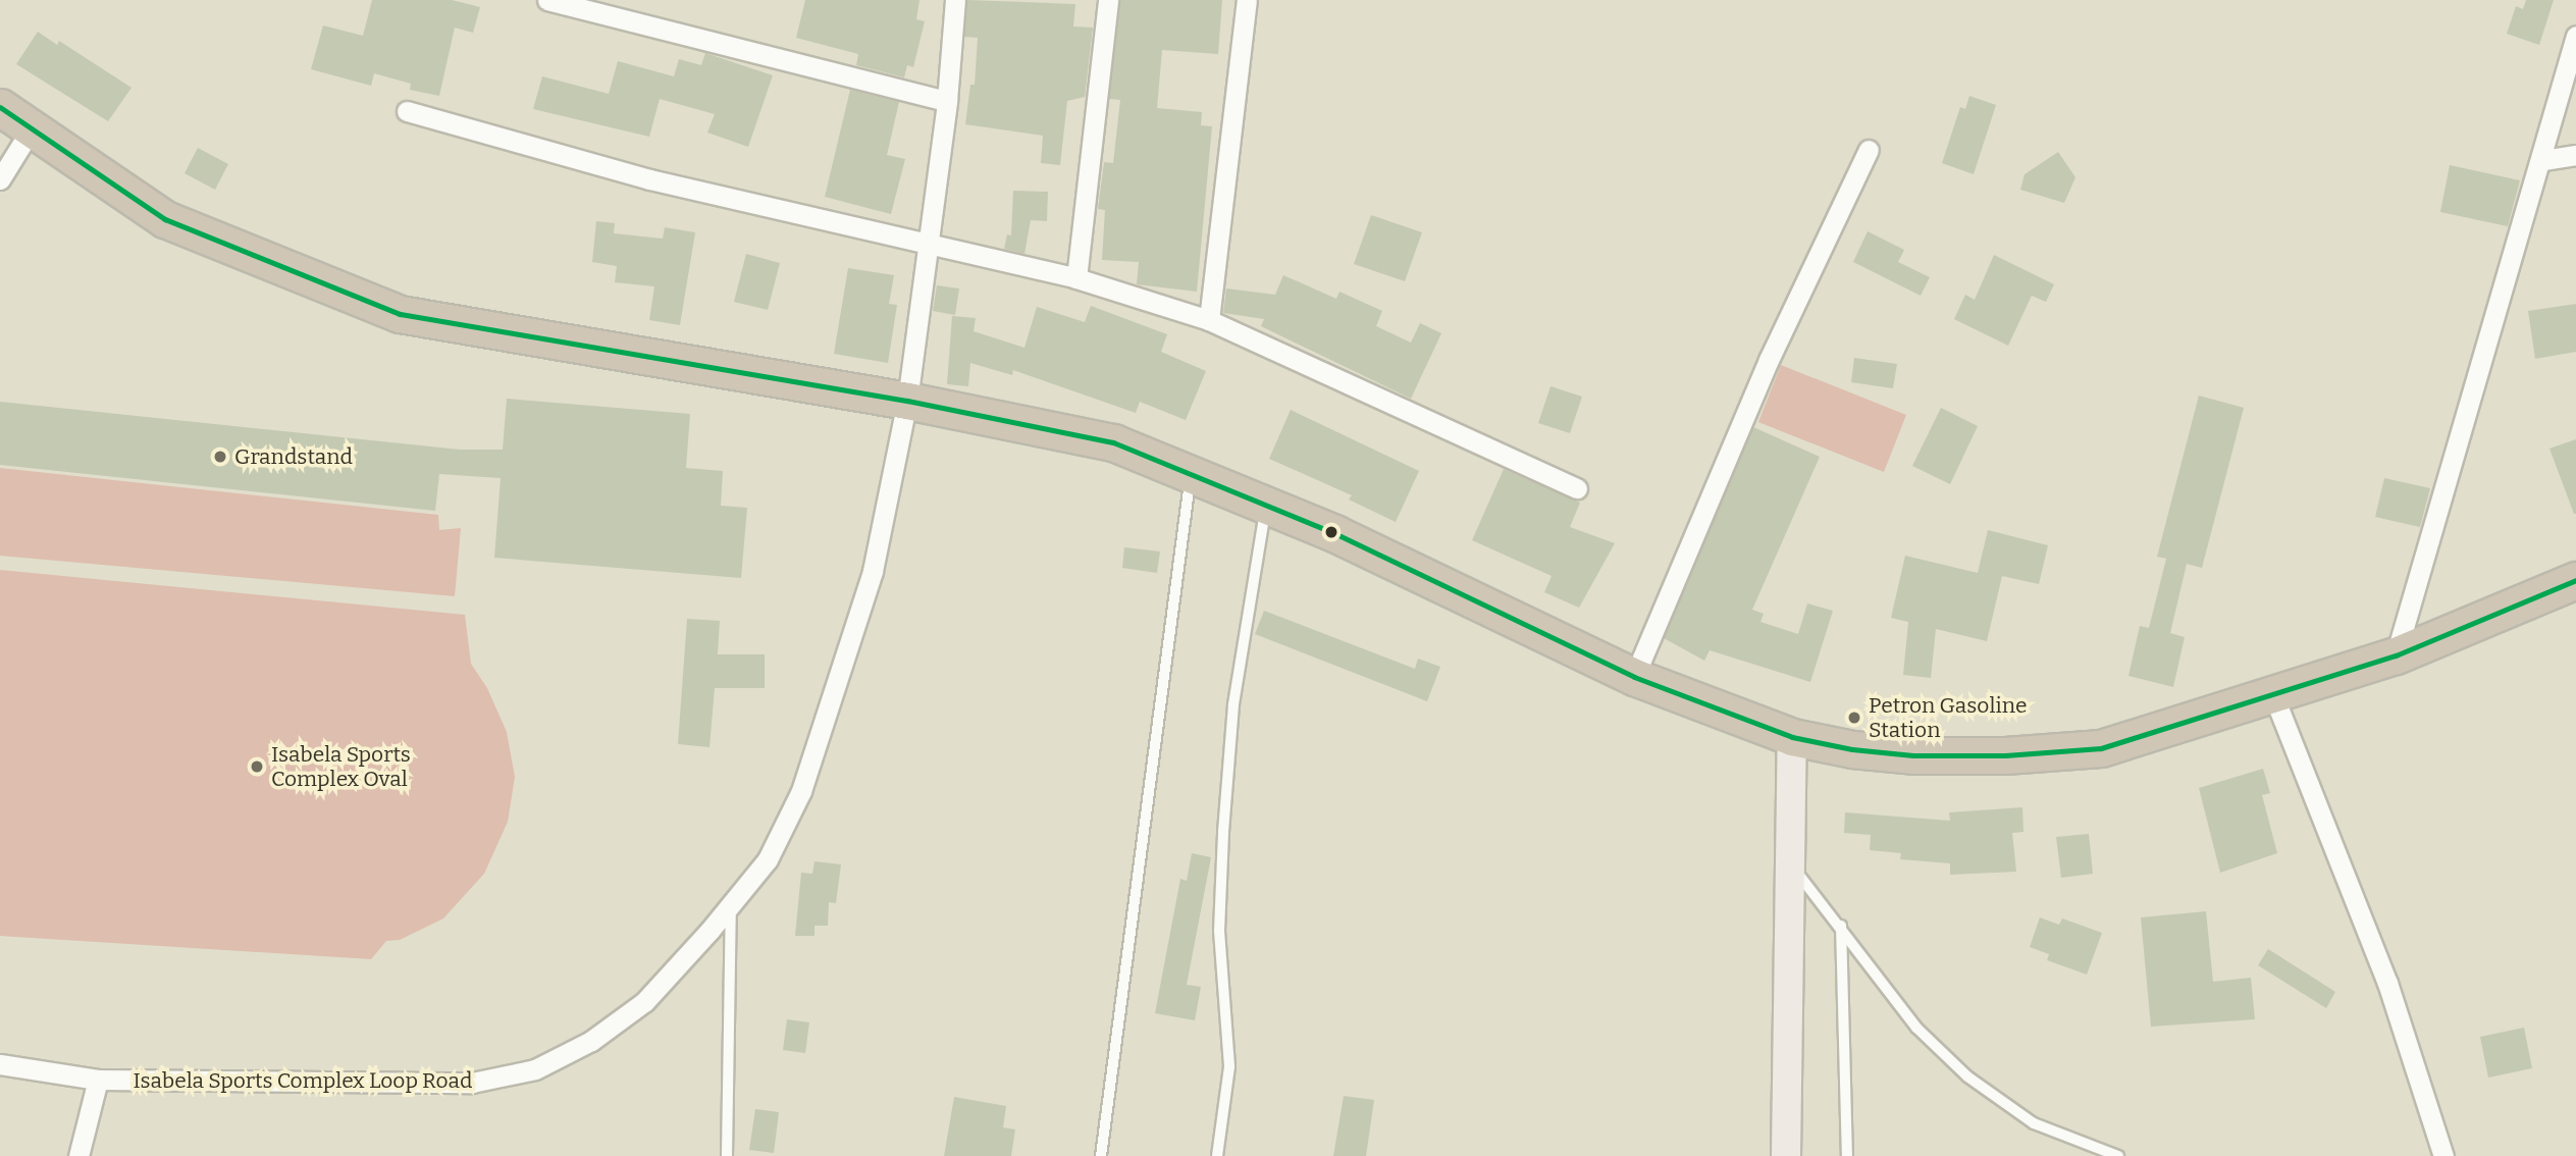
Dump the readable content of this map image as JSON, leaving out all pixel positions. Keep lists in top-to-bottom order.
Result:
{
  "streets": {
    "street": ["Isabela Sports Complex Loop Road"]
  },
  "places": ["Grandstand", "Petron Gasoline Station", "Isabela Sports Complex Oval"]
}
